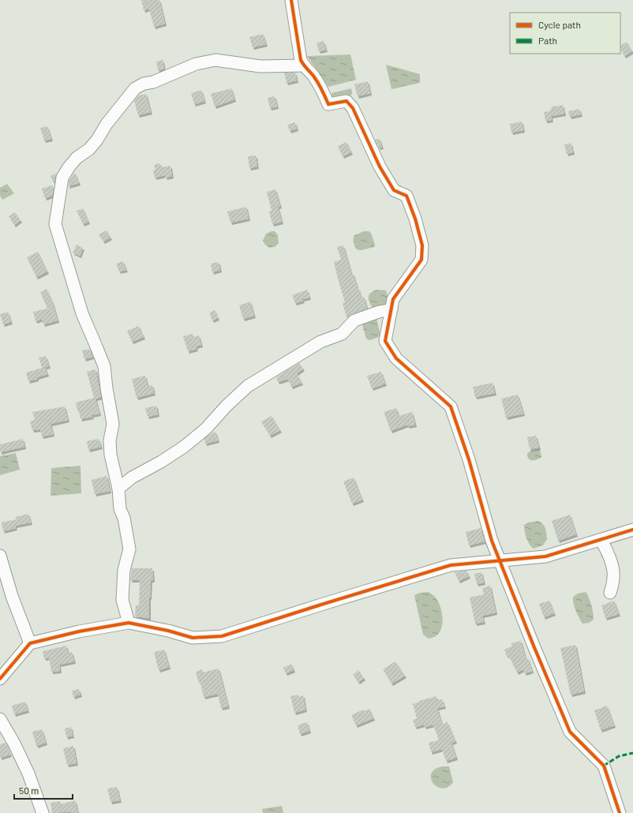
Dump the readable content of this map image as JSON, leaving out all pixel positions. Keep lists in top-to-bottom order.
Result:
{
  "legend": ["Cycle path", "Path"],
  "scale_bar": "50 m"
}
